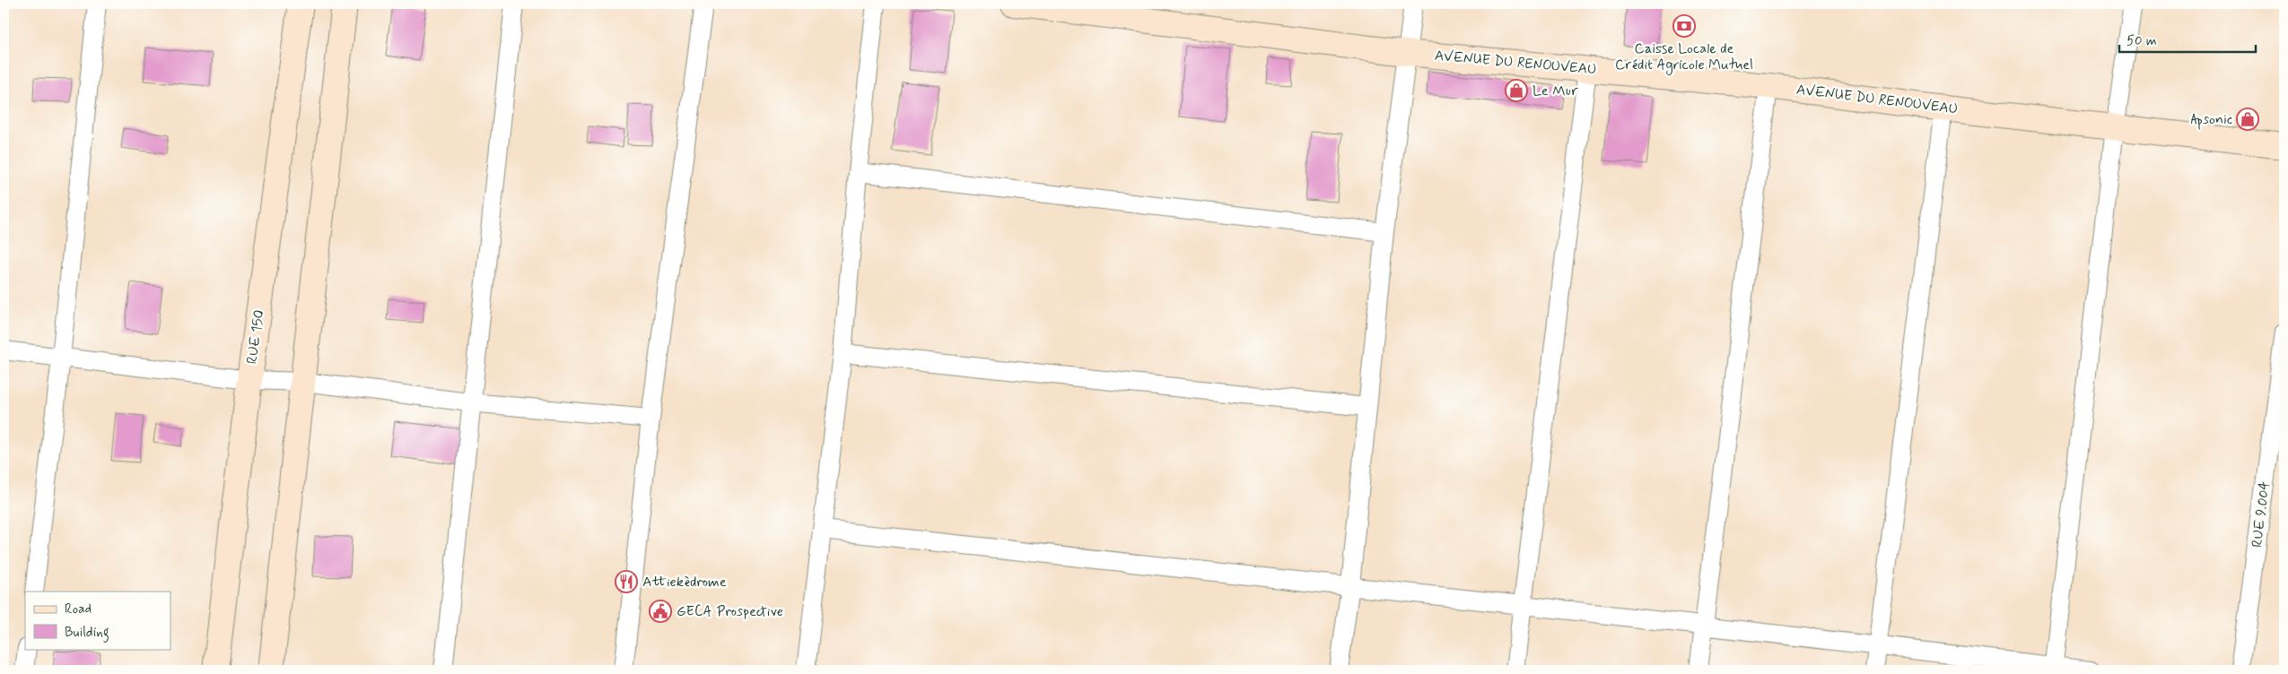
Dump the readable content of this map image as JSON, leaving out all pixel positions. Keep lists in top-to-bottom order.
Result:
{
  "streets": {
    "main road": ["AVENUE DU RENOUVEAU", "RUE 150"],
    "street": ["RUE 9.004"]
  },
  "places": {
    "bank": ["Caisse Locale de Crédit Agricole Mutuel"],
    "shop": ["Le Mur", "Apsonic"],
    "restaurant": ["Attiekèdrome"],
    "public building": ["GECA Prospective"]
  },
  "legend": ["Road", "Building"],
  "scale_bar": "50 m"
}
